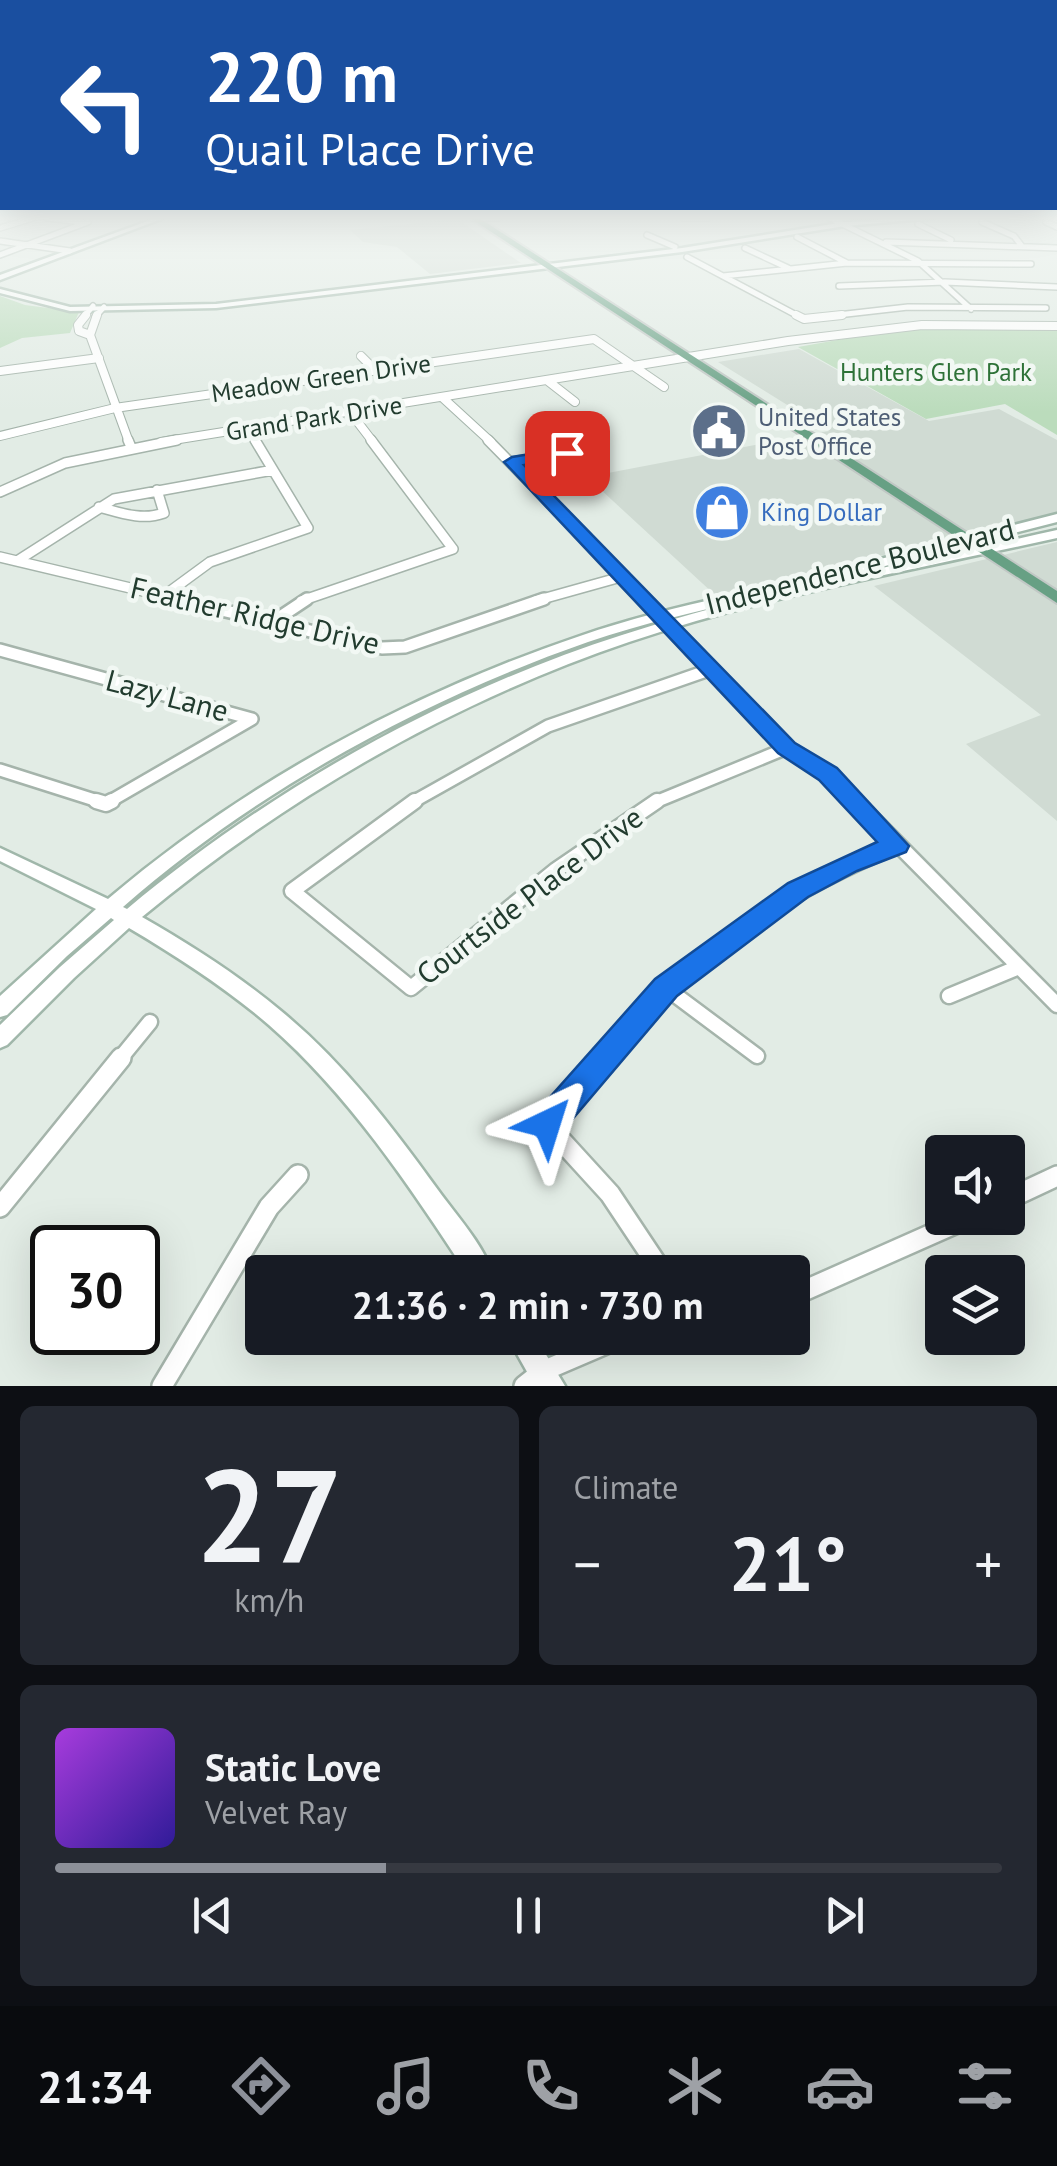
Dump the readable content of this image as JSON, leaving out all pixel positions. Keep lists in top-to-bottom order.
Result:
{
  "streets": {
    "street": [
      "Meadow Green Drive",
      "Grand Park Drive",
      "Independence Boulevard",
      "Feather Ridge Drive",
      "Lazy Lane",
      "Courtside Place Drive"
    ]
  },
  "crossings": [
    ["Meadow Green Drive", "Grand Park Drive"]
  ],
  "parks": ["Hunters Glen Park"],
  "places": {
    "public building": ["United States Post Office"],
    "shop": ["King Dollar"]
  },
  "page": {
    "turn": ["220 m", "Quail Place Drive"],
    "limit": "30",
    "trip": "21:36 · 2 min · 730 m",
    "tile": [
      ["27", "km/h"],
      "Climate"
    ],
    "heat": ["−", "21°", "+"],
    "song": ["Static Love", "Velvet Ray"],
    "tabs": "21:34"
  }
}
